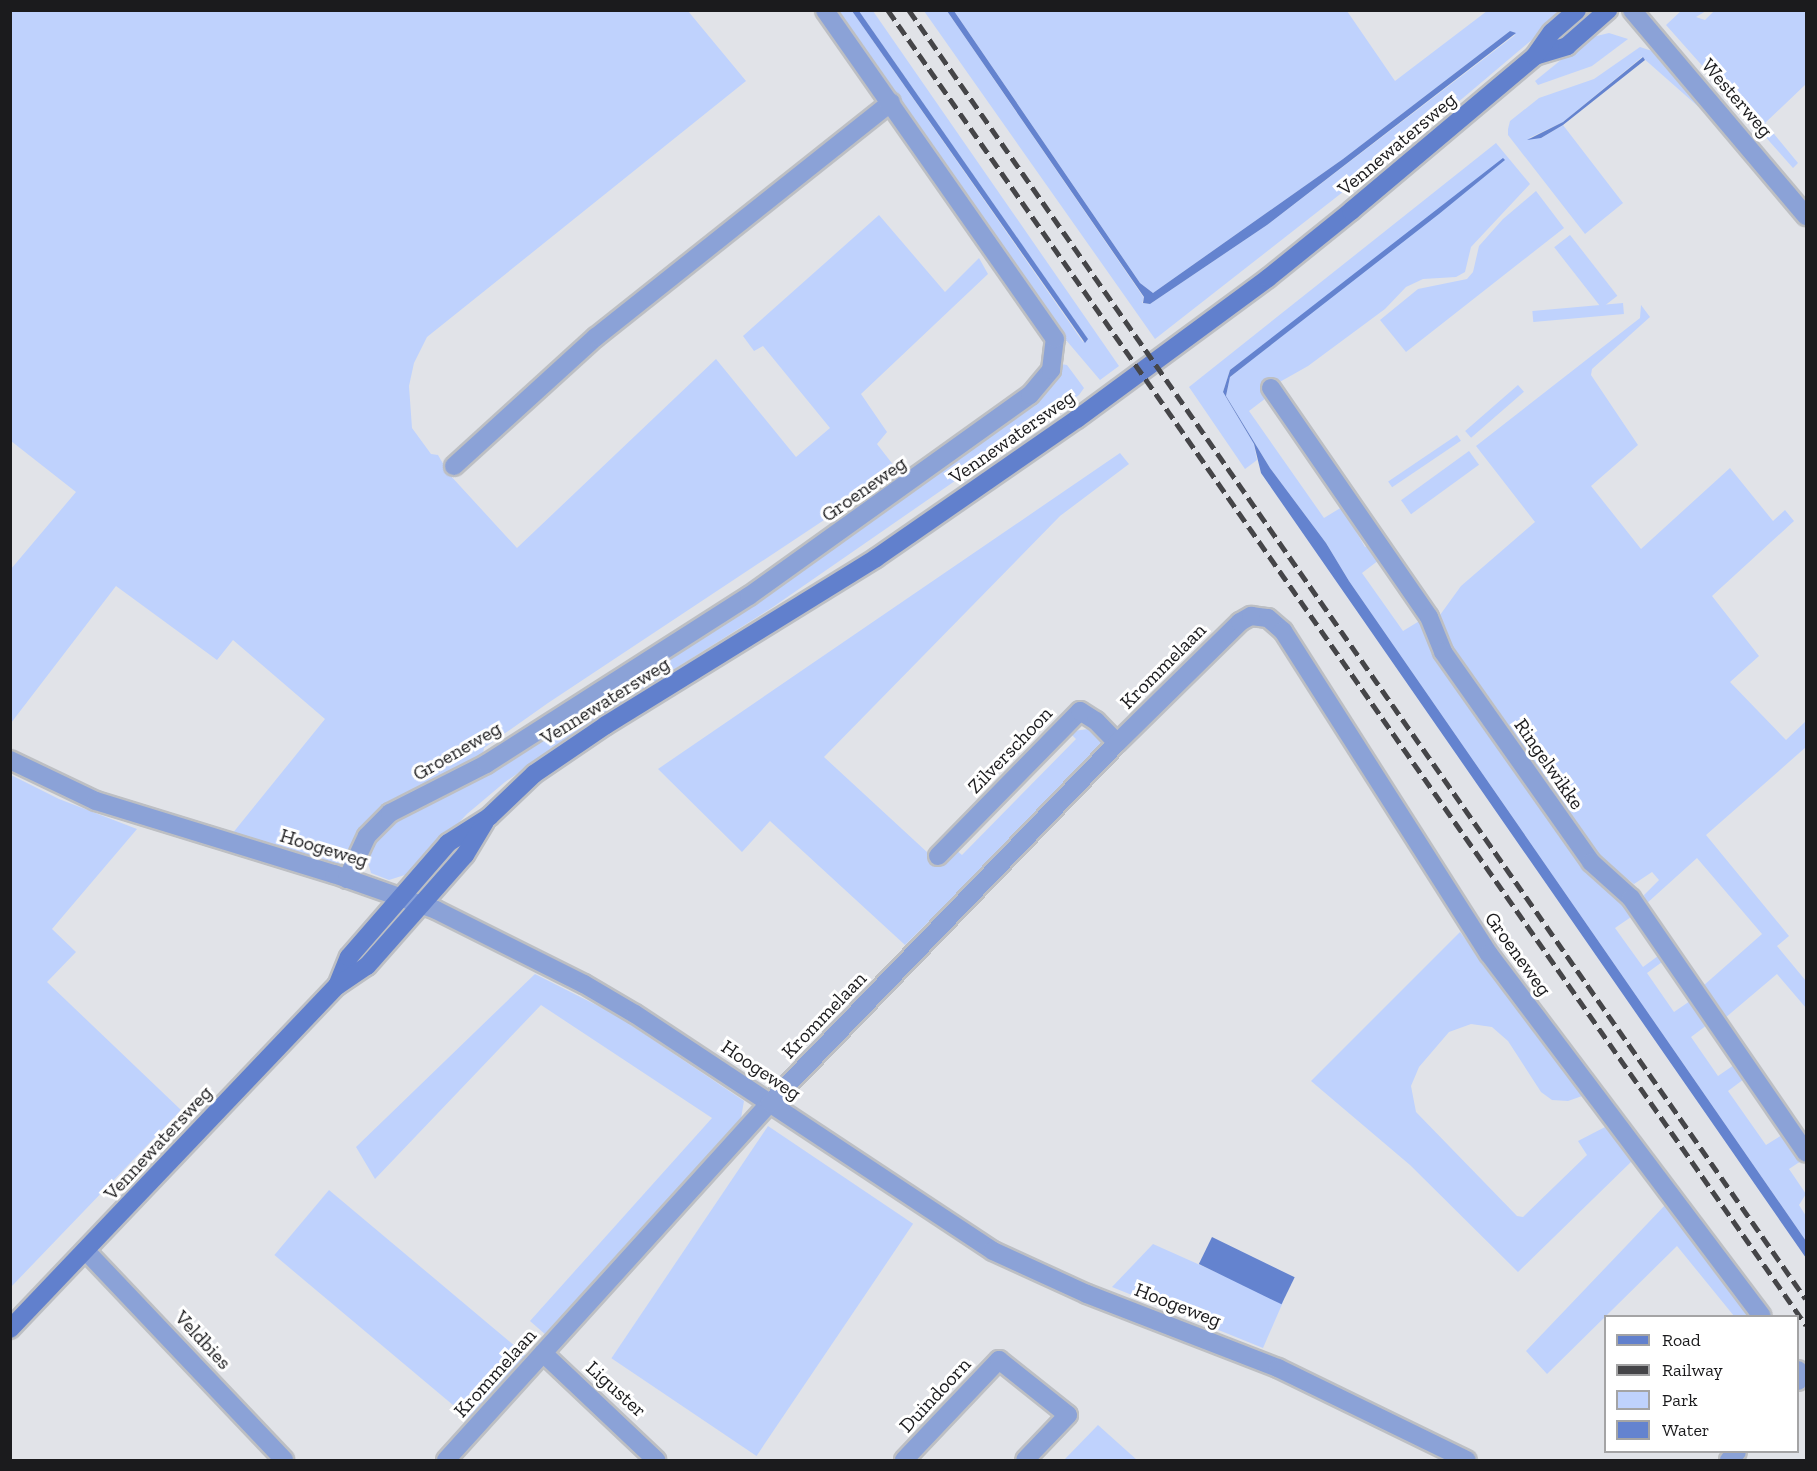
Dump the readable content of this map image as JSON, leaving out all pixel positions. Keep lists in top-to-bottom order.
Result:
{
  "streets": {
    "street": [
      "Westerweg",
      "Vennewatersweg",
      "Groeneweg",
      "Krommelaan",
      "Zilverschoon",
      "Ringelwikke",
      "Hoogeweg",
      "Veldbies",
      "Liguster",
      "Duindoorn"
    ]
  },
  "crossings": [
    ["Vennewatersweg", "Hoogeweg"],
    ["Vennewatersweg", "Veldbies"],
    ["Groeneweg", "Krommelaan"],
    ["Groeneweg", "Hoogeweg"],
    ["Krommelaan", "Zilverschoon"],
    ["Krommelaan", "Hoogeweg"],
    ["Krommelaan", "Liguster"]
  ],
  "legend": [
    "Road",
    "Railway",
    "Park",
    "Water"
  ]
}
